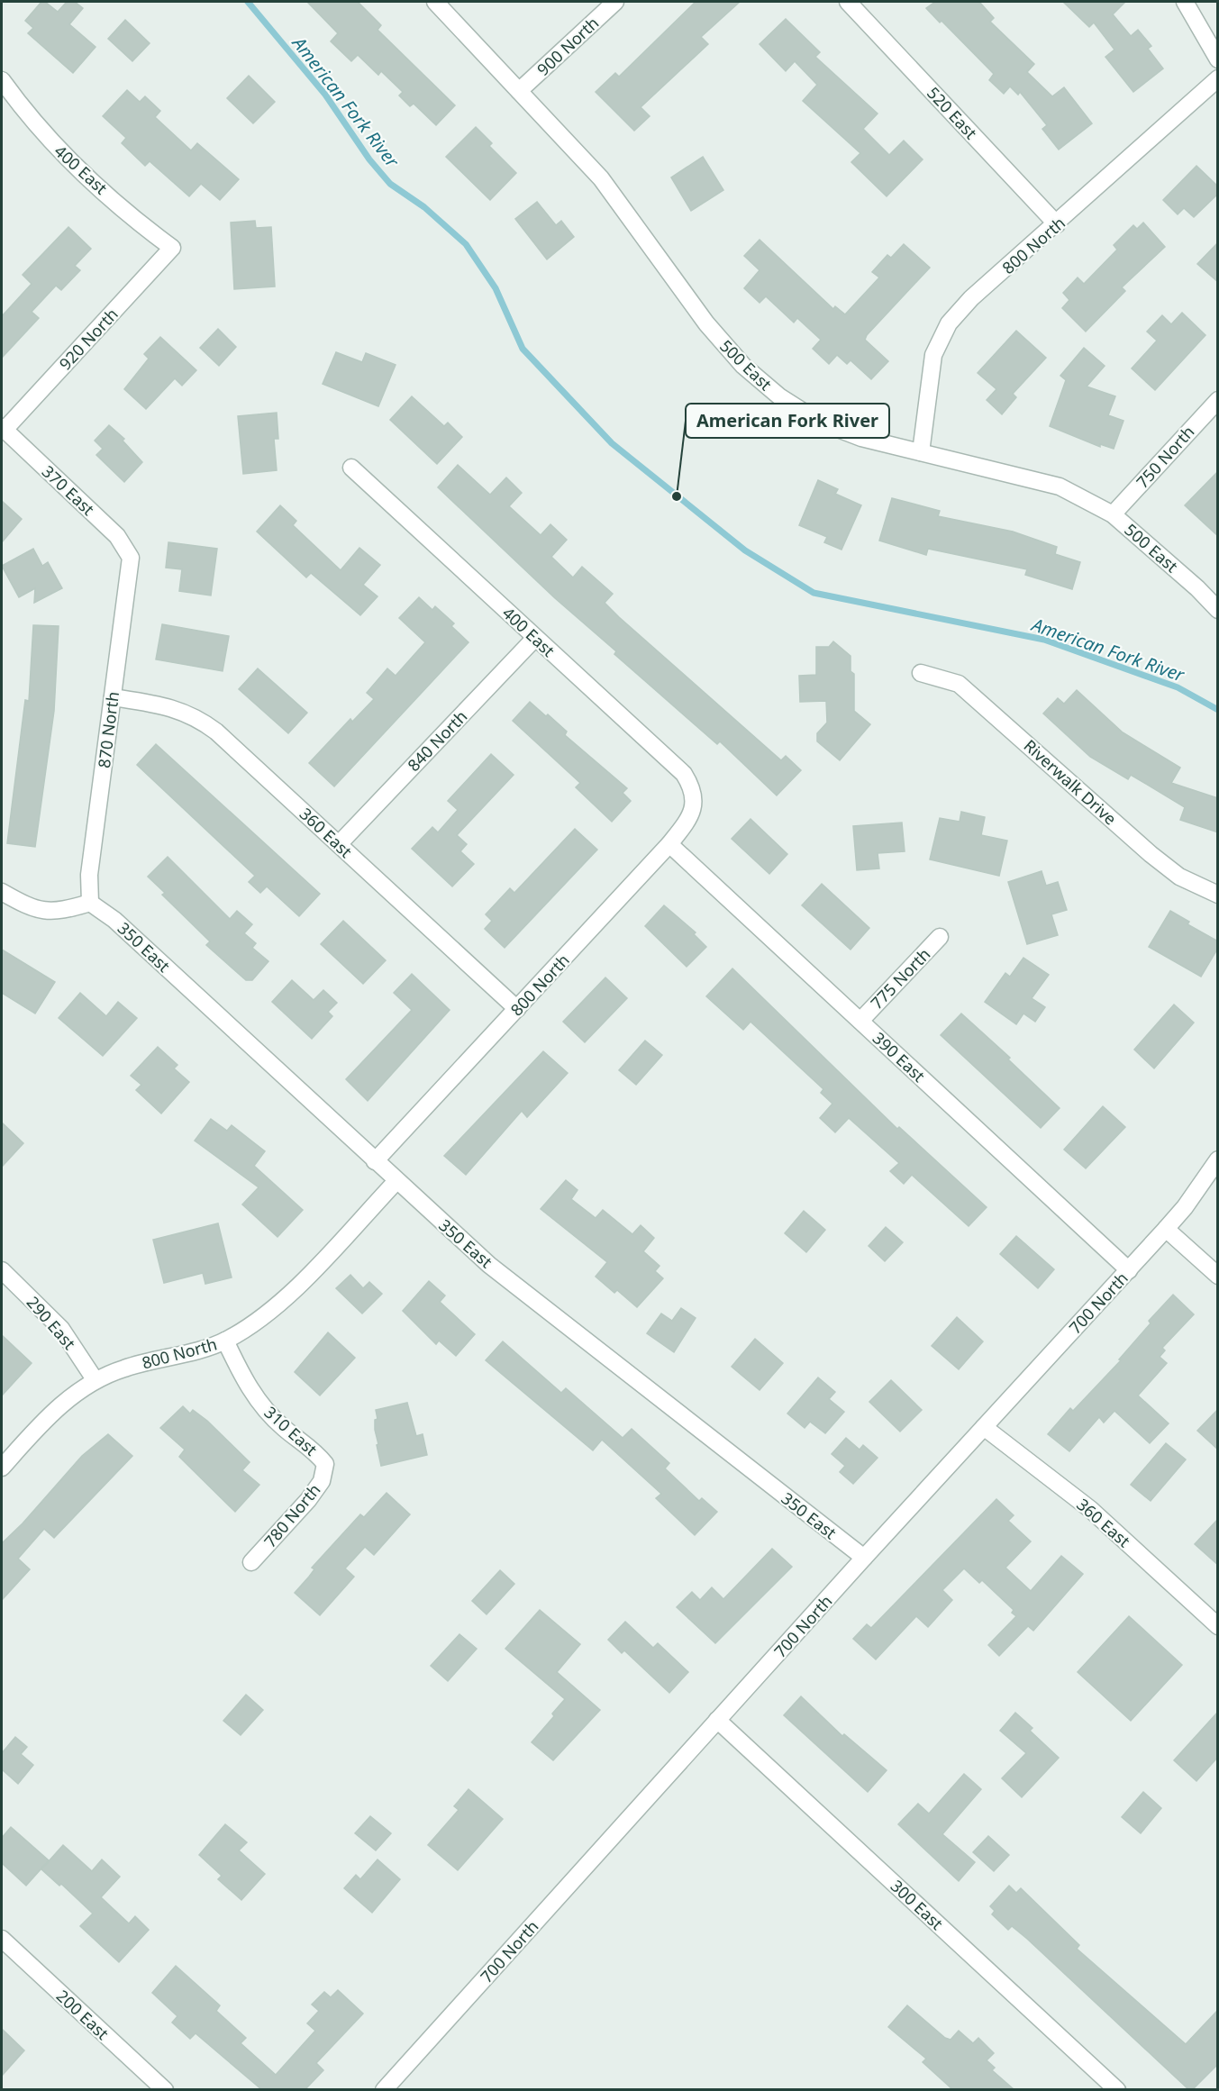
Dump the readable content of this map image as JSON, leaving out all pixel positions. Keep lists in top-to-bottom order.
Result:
{
  "streets": {
    "street": [
      "900 North",
      "520 East",
      "400 East",
      "800 North",
      "920 North",
      "500 East",
      "750 North",
      "370 East",
      "870 North",
      "840 North",
      "Riverwalk Drive",
      "360 East",
      "350 East",
      "775 North",
      "390 East",
      "700 North",
      "290 East",
      "310 East",
      "780 North",
      "300 East",
      "200 East"
    ]
  },
  "crossings": [
    ["900 North", "500 East"],
    ["520 East", "800 North"],
    ["400 East", "800 North"],
    ["400 East", "920 North"],
    ["400 East", "840 North"],
    ["800 North", "500 East"],
    ["800 North", "360 East"],
    ["800 North", "350 East"],
    ["800 North", "390 East"],
    ["800 North", "290 East"],
    ["800 North", "310 East"],
    ["920 North", "370 East"],
    ["500 East", "750 North"],
    ["370 East", "870 North"],
    ["870 North", "360 East"],
    ["870 North", "350 East"],
    ["840 North", "360 East"],
    ["360 East", "700 North"],
    ["350 East", "700 North"],
    ["775 North", "390 East"],
    ["390 East", "700 North"],
    ["700 North", "300 East"],
    ["310 East", "780 North"]
  ],
  "water": ["American Fork River"],
  "places": ["American Fork River"]
}
